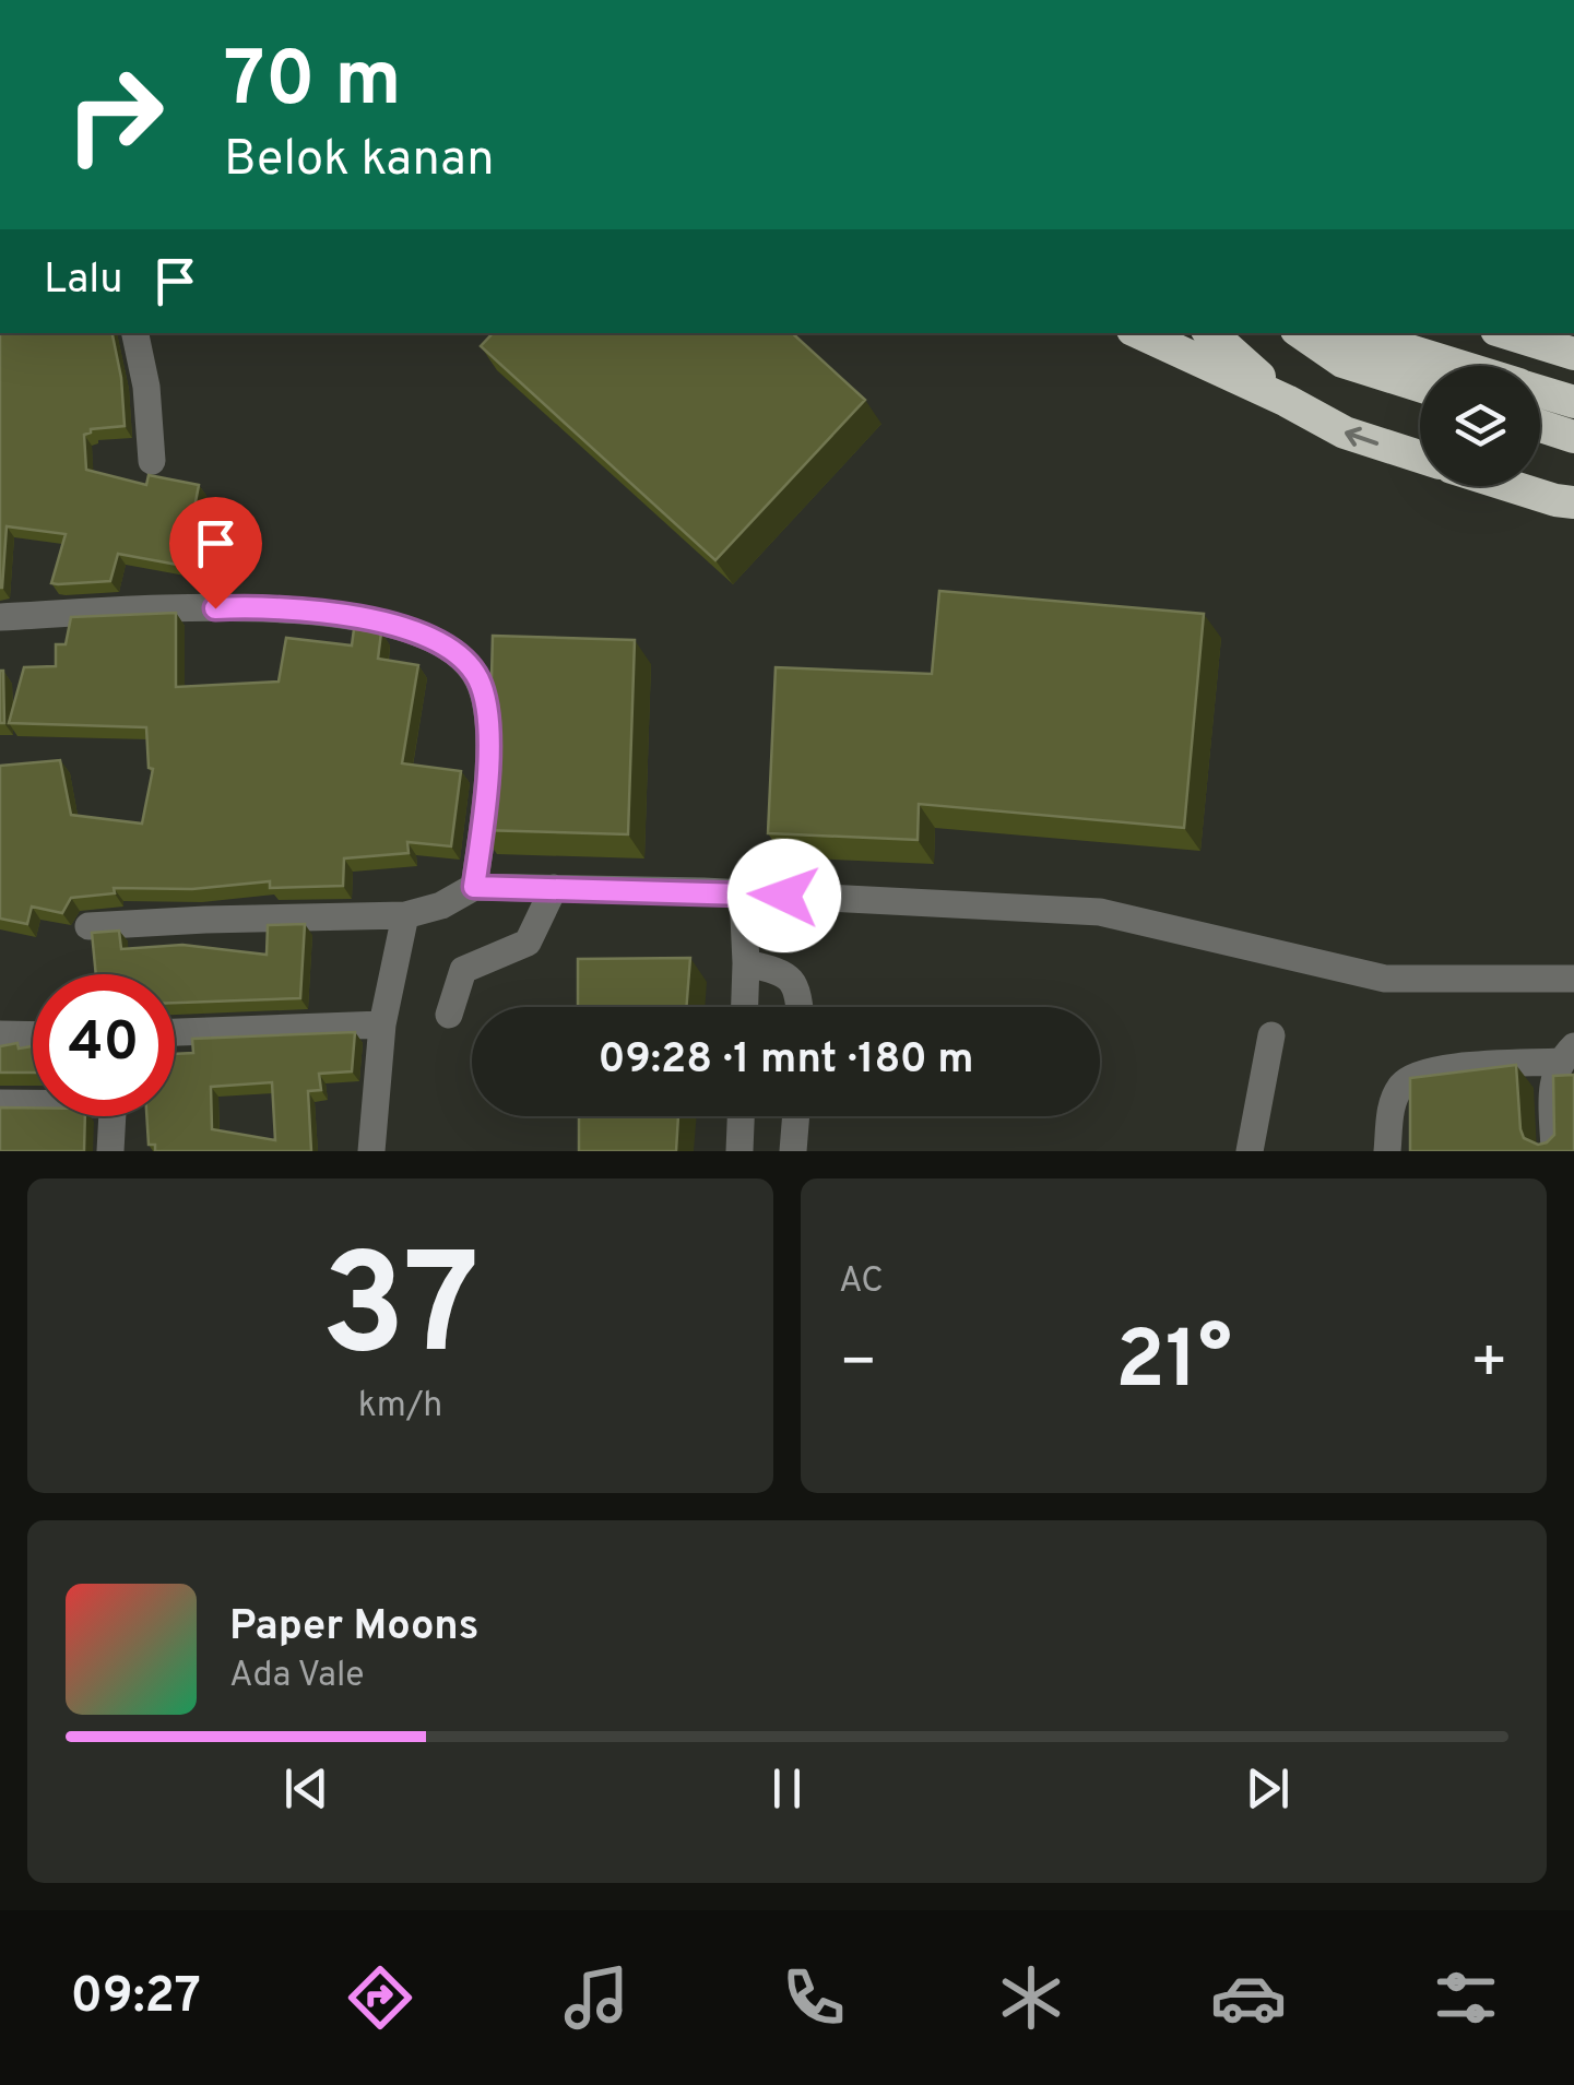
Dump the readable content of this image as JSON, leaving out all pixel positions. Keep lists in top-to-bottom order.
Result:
{
  "page": {
    "turn": ["70 m", "Belok kanan"],
    "then": "Lalu",
    "limit": "40",
    "trip": "09:28 · 1 mnt · 180 m",
    "tile": [
      ["37", "km/h"],
      "AC"
    ],
    "heat": ["−", "21°", "+"],
    "song": ["Paper Moons", "Ada Vale"],
    "tabs": "09:27"
  }
}
